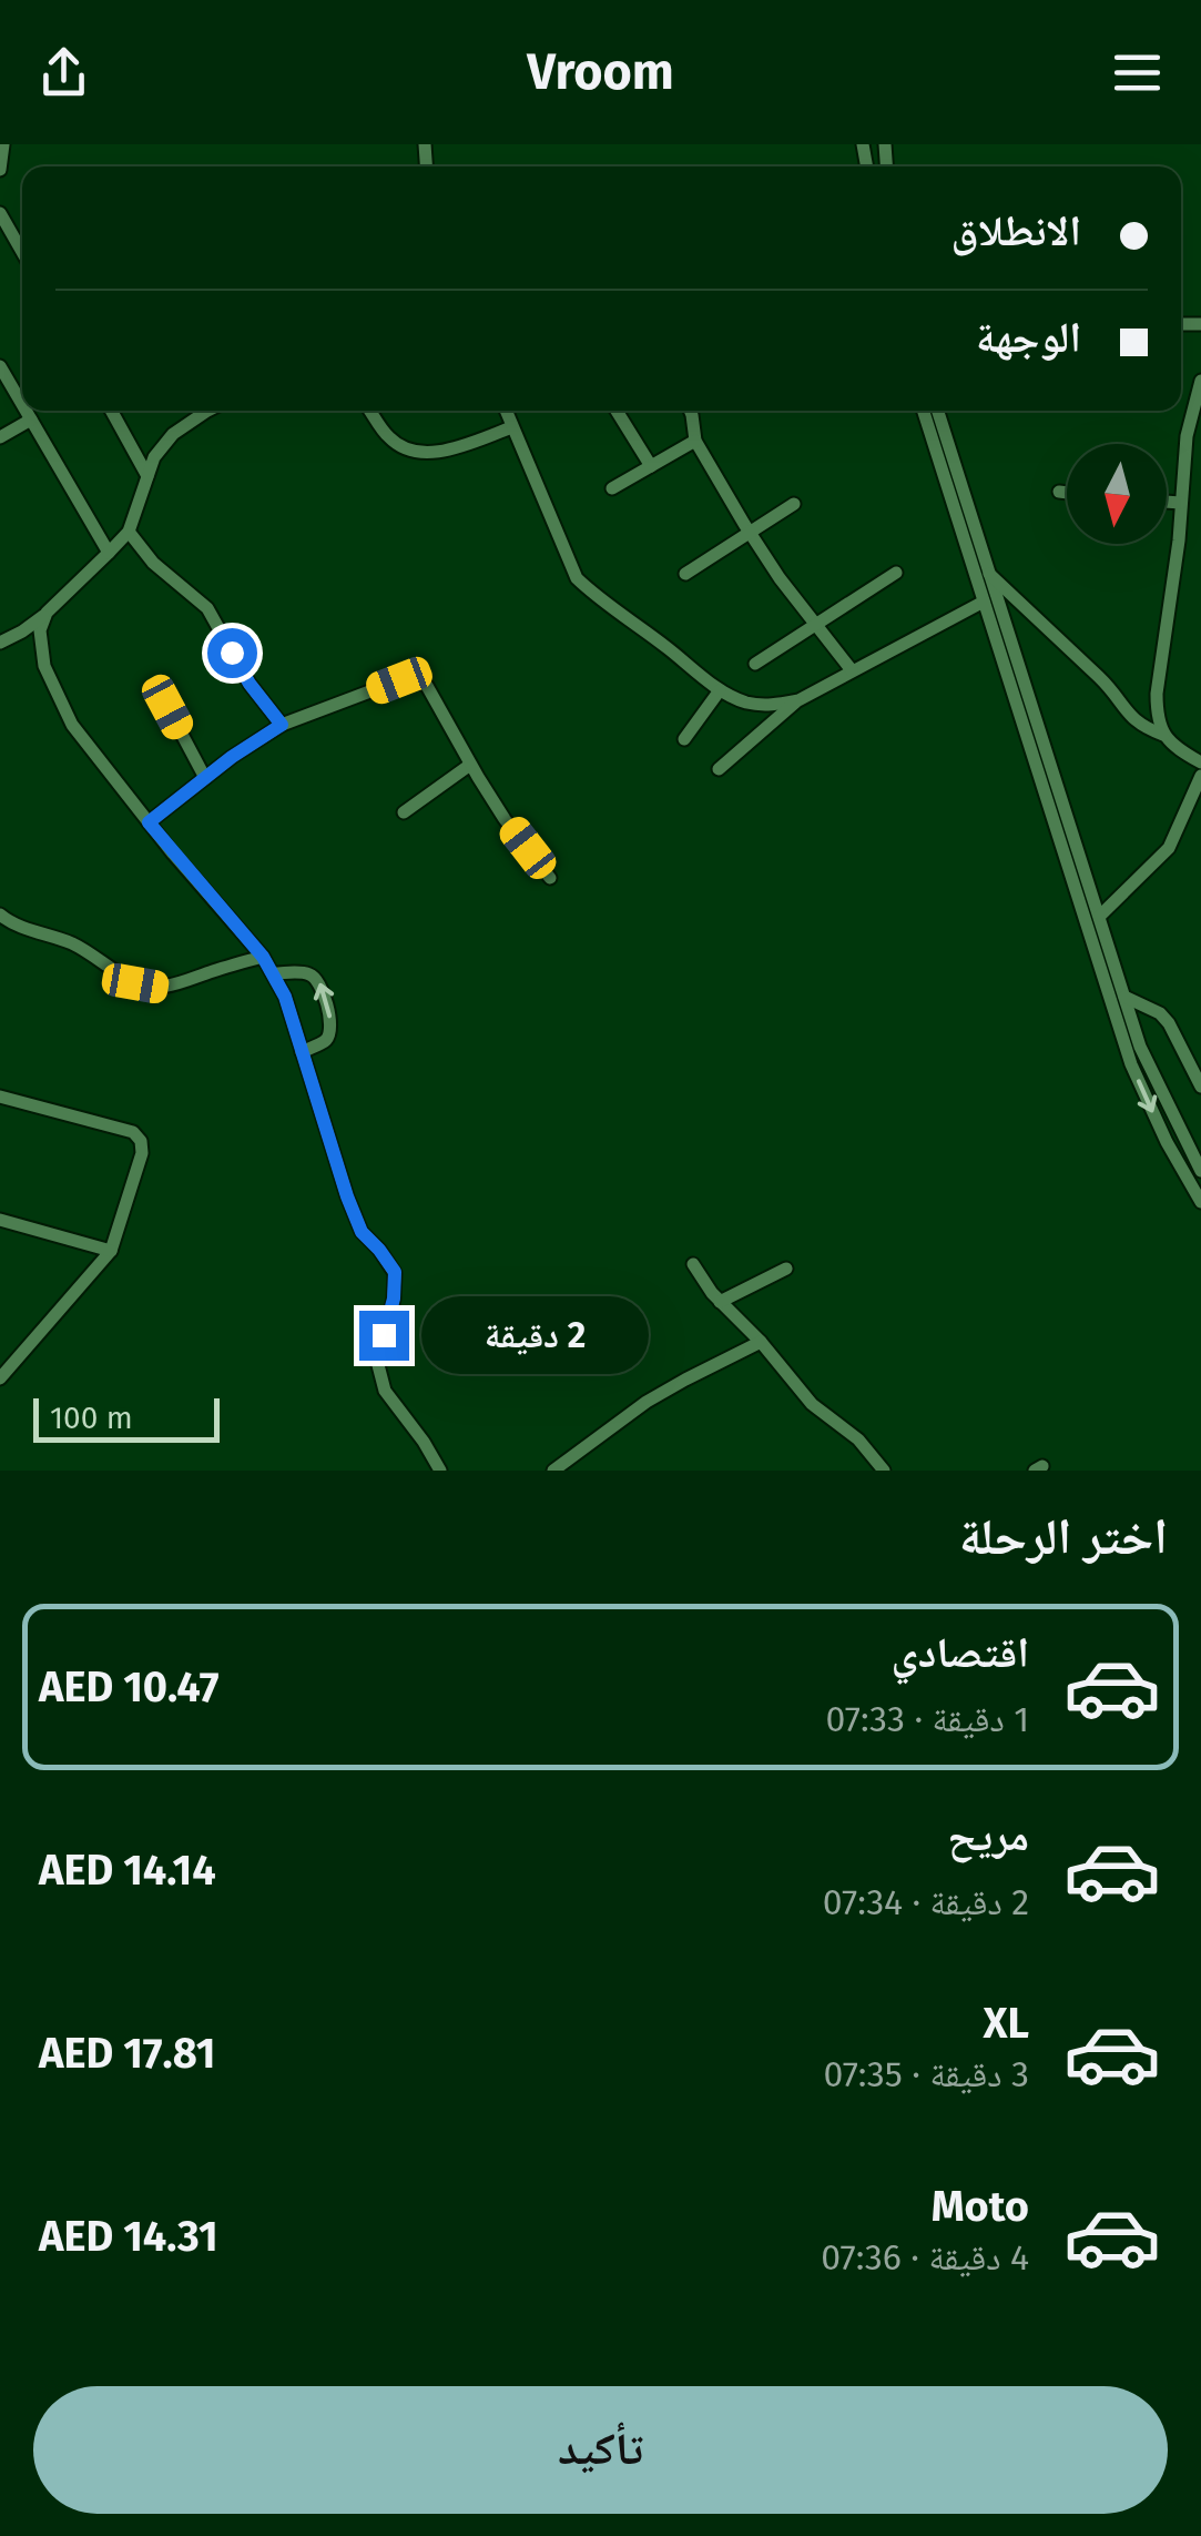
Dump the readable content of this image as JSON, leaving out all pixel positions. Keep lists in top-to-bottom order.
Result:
{
  "scale_bar": "100 m",
  "north": "bottom",
  "page": {
    "header": "Vroom",
    "banner": ["الانطلاق", "الوجهة"],
    "bubble": "2 دقيقة",
    "scale": "100 m",
    "heading": "اختر الرحلة",
    "list": [
      {
        "name": "اقتصادي",
        "note": "1 دقيقة · 07:33",
        "value": "AED 10.47"
      },
      {
        "name": "مريح",
        "note": "2 دقيقة · 07:34",
        "value": "AED 14.14"
      },
      {
        "name": "XL",
        "note": "3 دقيقة · 07:35",
        "value": "AED 17.81"
      },
      {
        "name": "Moto",
        "note": "4 دقيقة · 07:36",
        "value": "AED 14.31"
      }
    ],
    "buttons": "تأكيد"
  }
}
